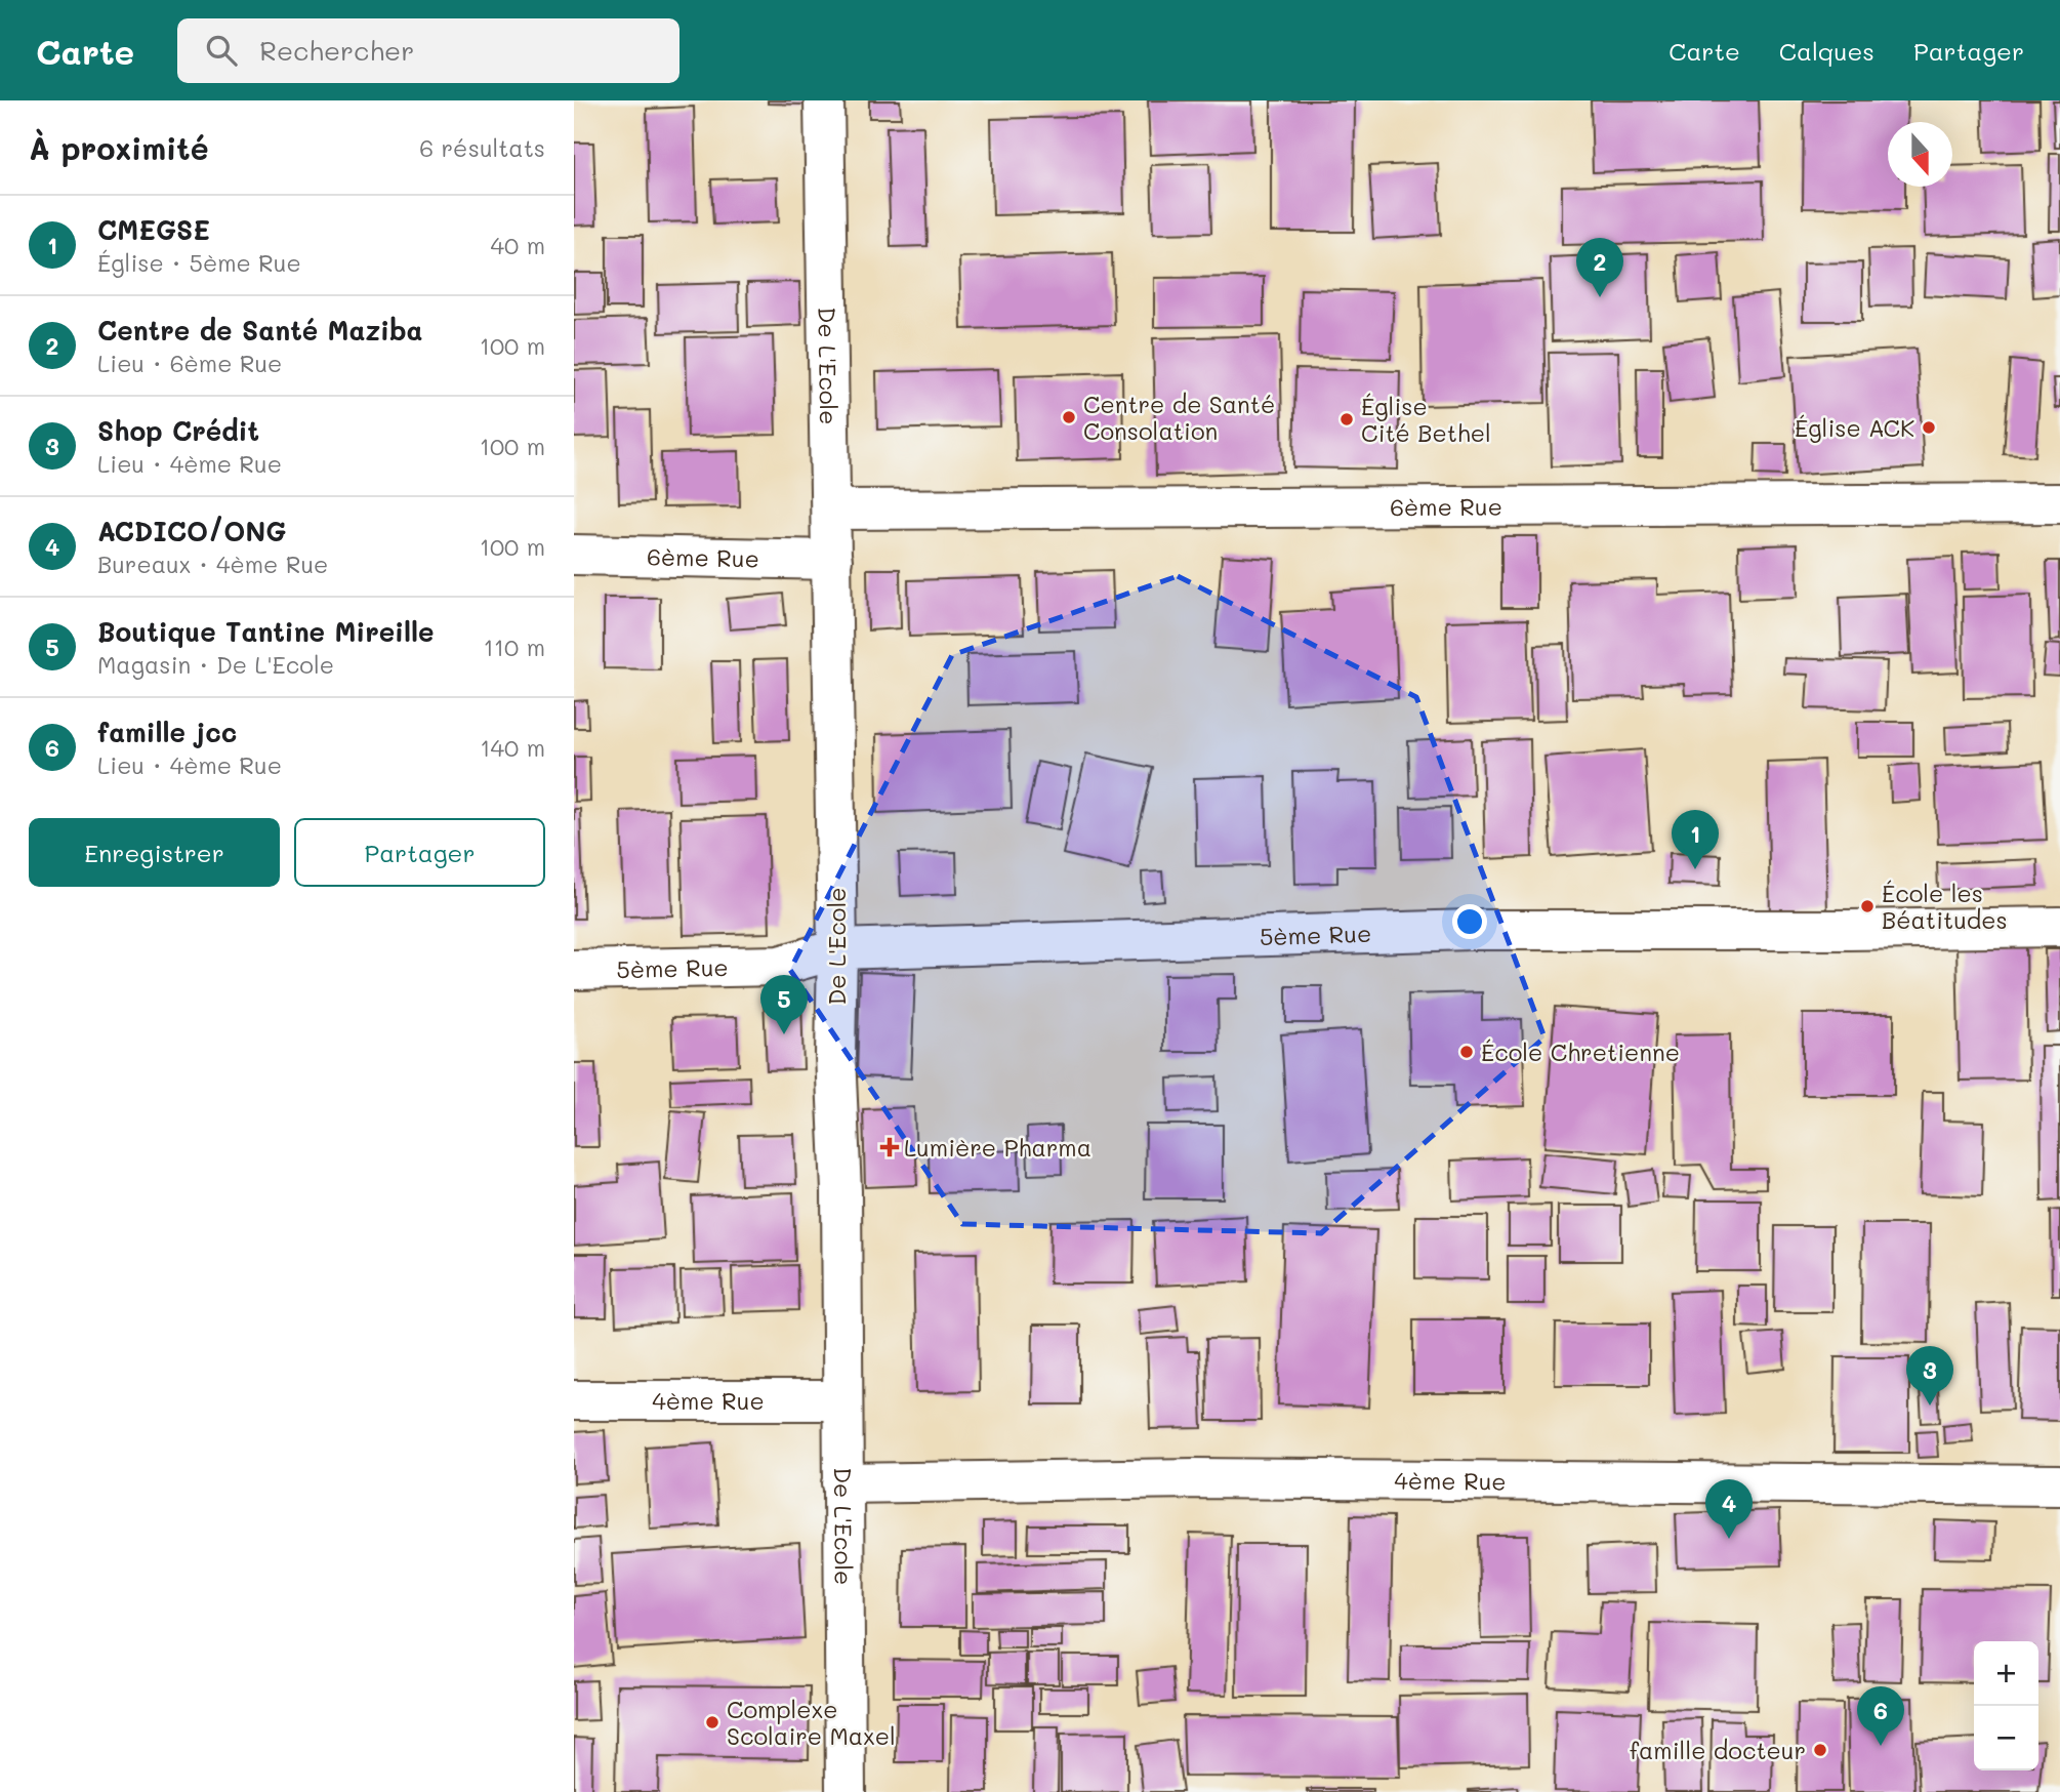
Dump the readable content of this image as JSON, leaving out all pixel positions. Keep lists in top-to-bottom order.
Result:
{
  "streets": {
    "street": [
      "De L'Ecole",
      "6ème Rue",
      "5ème Rue",
      "4ème Rue"
    ]
  },
  "crossings": [
    ["De L'Ecole", "6ème Rue"],
    ["De L'Ecole", "5ème Rue"],
    ["De L'Ecole", "4ème Rue"]
  ],
  "places": {
    "other": [
      "Centre de Santé Consolation",
      "Église Cité Bethel",
      "Église ACK",
      "École les Béatitudes",
      "École Chretienne",
      "Complexe Scolaire Maxel",
      "famille docteur"
    ],
    "health": ["Lumière Pharma"]
  },
  "north": "bottom",
  "page": {
    "header": "Carte",
    "search": "Rechercher",
    "nav": ["Carte", "Calques", "Partager"],
    "heading": ["À proximité", "6 résultats"],
    "list": [
      {
        "mark": "1",
        "name": "CMEGSE",
        "note": "Église · 5ème Rue",
        "value": "40 m"
      },
      {
        "mark": "2",
        "name": "Centre de Santé Maziba",
        "note": "Lieu · 6ème Rue",
        "value": "100 m"
      },
      {
        "mark": "3",
        "name": "Shop Crédit",
        "note": "Lieu · 4ème Rue",
        "value": "100 m"
      },
      {
        "mark": "4",
        "name": "ACDICO/ONG",
        "note": "Bureaux · 4ème Rue",
        "value": "100 m"
      },
      {
        "mark": "5",
        "name": "Boutique Tantine Mireille",
        "note": "Magasin · De L'Ecole",
        "value": "110 m"
      },
      {
        "mark": "6",
        "name": "famille jcc",
        "note": "Lieu · 4ème Rue",
        "value": "140 m"
      }
    ],
    "pins": [
      "2",
      "1",
      "5",
      "3",
      "4",
      "6"
    ],
    "buttons": ["Enregistrer", "Partager"],
    "map_buttons": ["+", "−"]
  }
}
